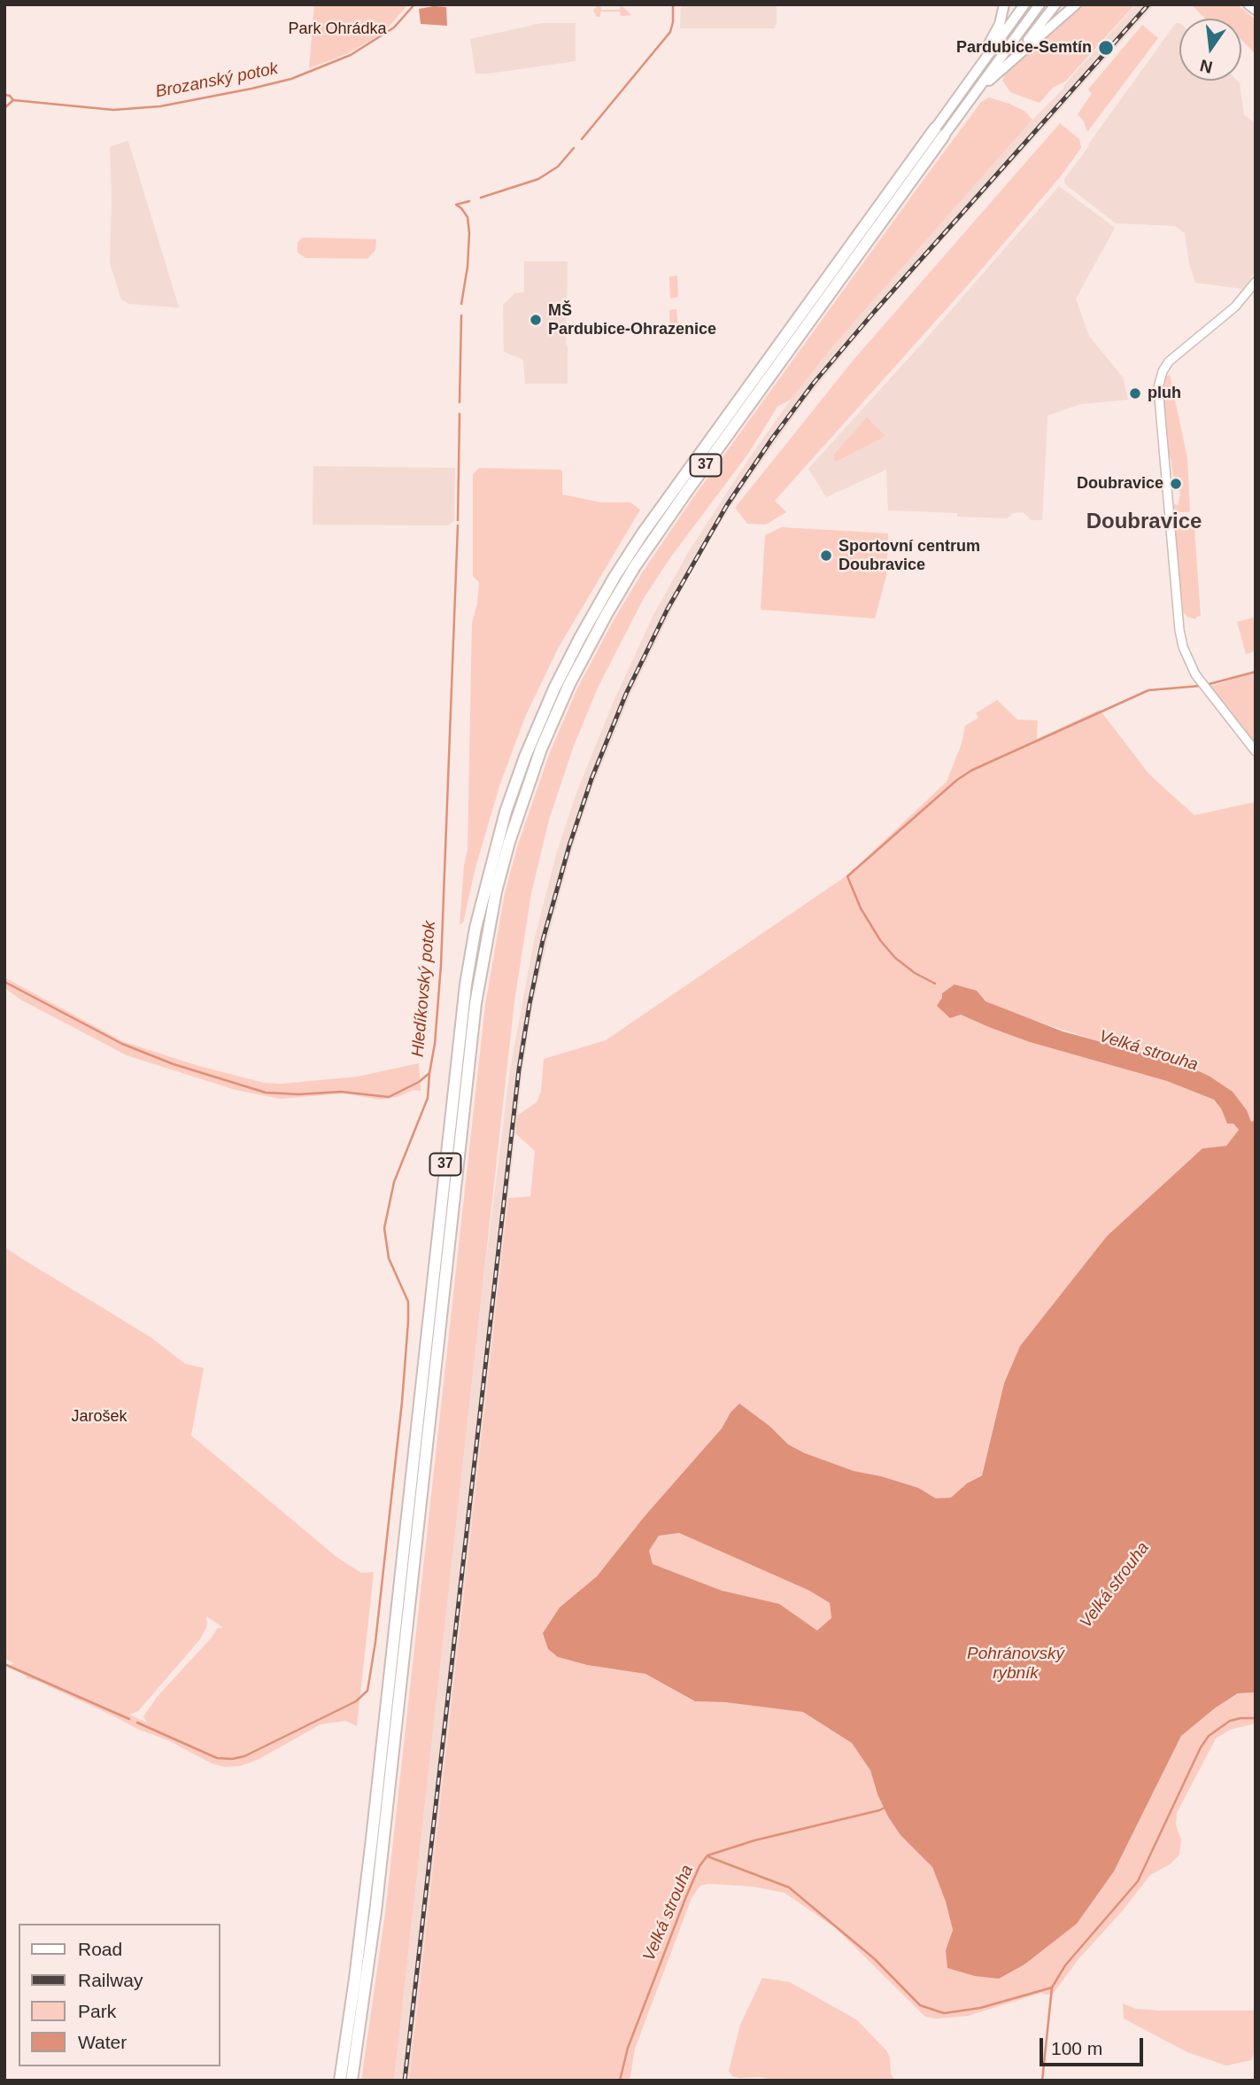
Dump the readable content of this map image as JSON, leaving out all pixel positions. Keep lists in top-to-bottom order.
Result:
{
  "streets": {
    "highway": ["37"]
  },
  "districts": ["Doubravice"],
  "water": [
    "Brozanský potok",
    "Hledíkovský potok",
    "Velká strouha",
    "Pohránovský rybník"
  ],
  "parks": ["Park Ohrádka", "Jarošek"],
  "places": [
    "Pardubice-Semtín",
    "MŠ Pardubice-Ohrazenice",
    "pluh",
    "Doubravice",
    "Sportovní centrum Doubravice"
  ],
  "legend": [
    "Road",
    "Railway",
    "Park",
    "Water"
  ],
  "scale_bar": "100 m",
  "north": "bottom"
}
